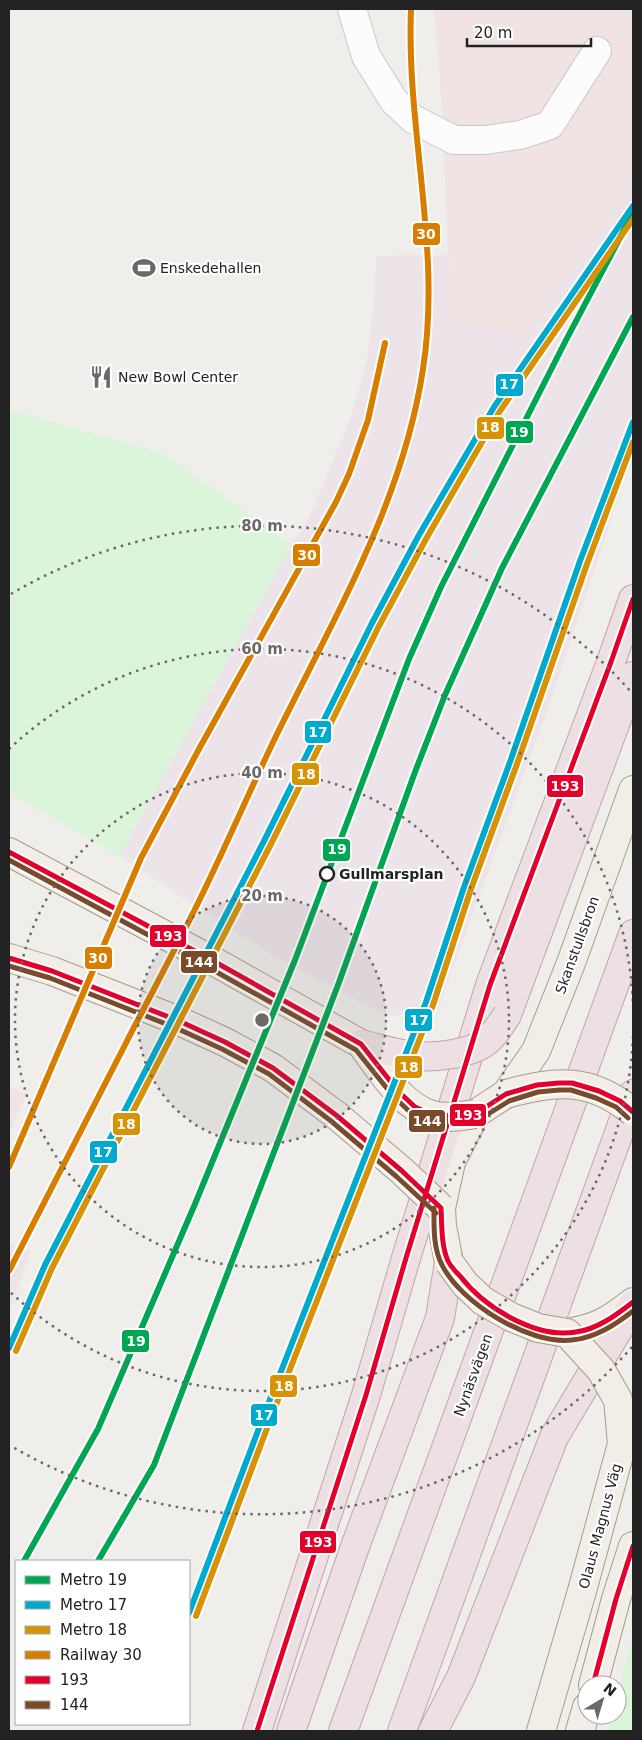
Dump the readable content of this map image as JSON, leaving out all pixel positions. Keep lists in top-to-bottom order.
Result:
{
  "streets": {
    "highway": ["Nynäsvägen"],
    "main road": ["Skanstullsbron", "Olaus Magnus Väg"]
  },
  "places": {
    "sports": ["Enskedehallen"],
    "restaurant": ["New Bowl Center"],
    "other": ["Gullmarsplan"]
  },
  "lines": [
    "rail line 30",
    "metro line 17",
    "metro line 19",
    "metro line 18",
    "transit line 193",
    "transit line 144"
  ],
  "legend": [
    "Metro 19",
    "Metro 17",
    "Metro 18",
    "Railway 30",
    "193",
    "144"
  ],
  "scale_bar": "20 m",
  "north": "top right",
  "rings": [
    "80 m",
    "60 m",
    "40 m",
    "20 m"
  ]
}
